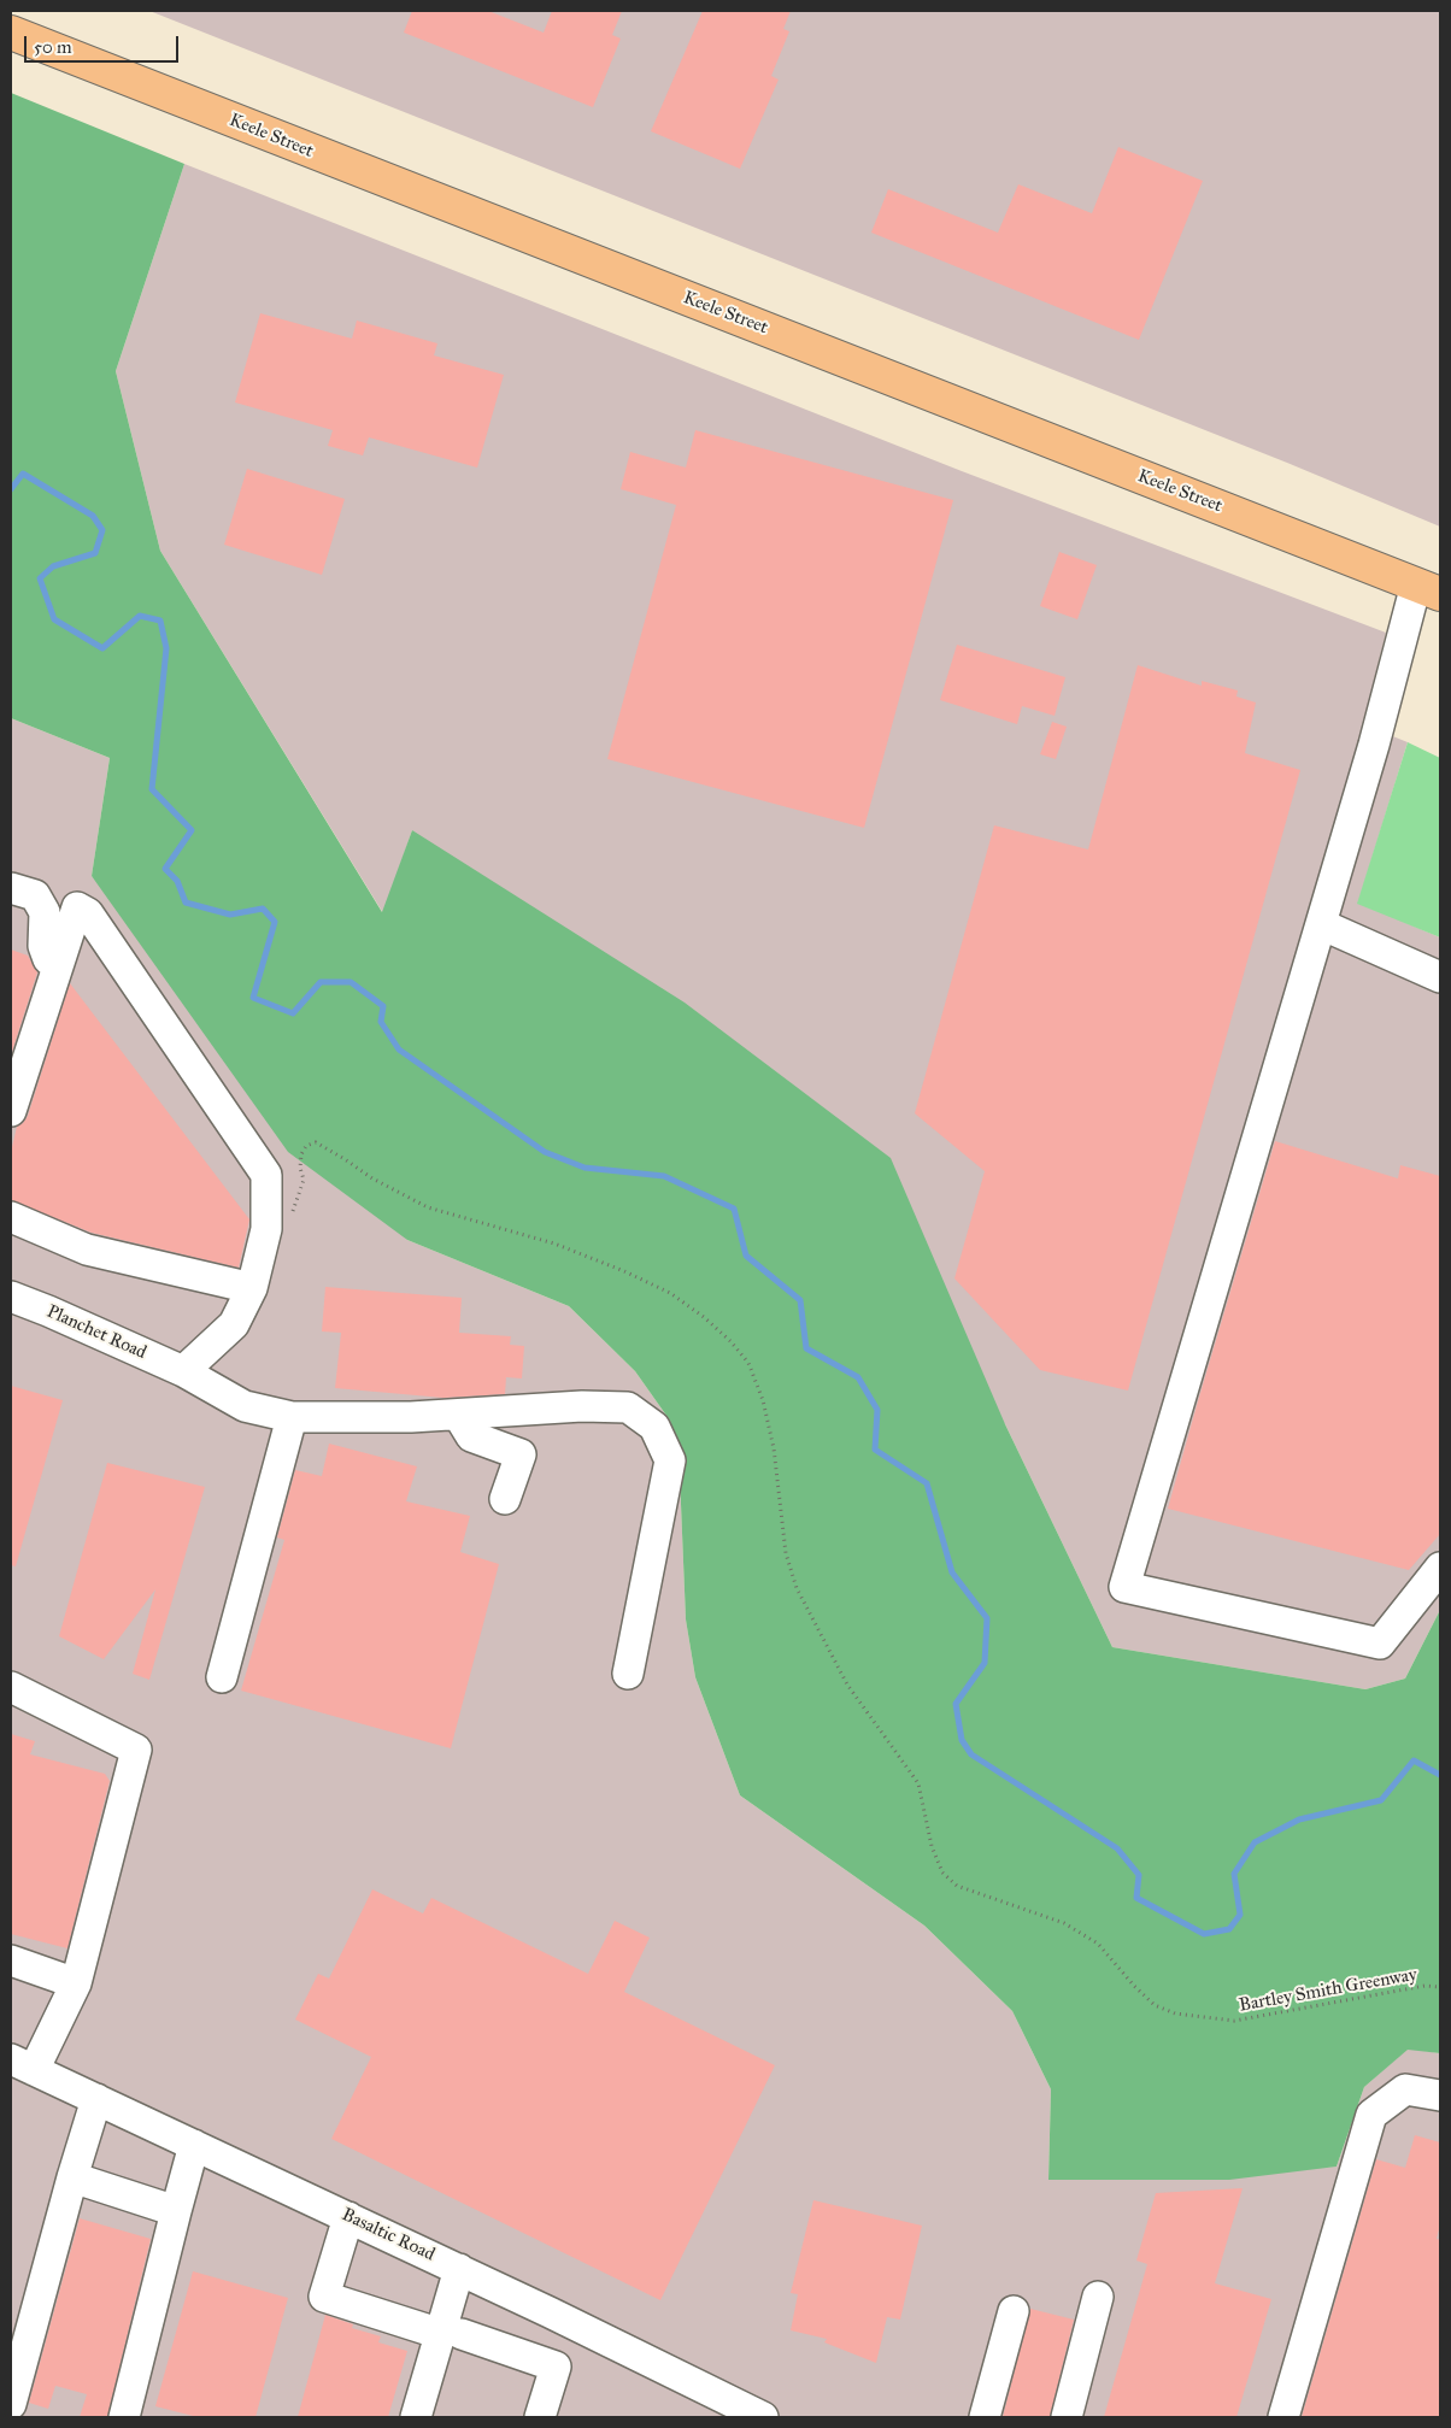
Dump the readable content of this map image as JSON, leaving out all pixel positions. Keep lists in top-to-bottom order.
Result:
{
  "streets": {
    "main road": ["Keele Street"],
    "street": ["Planchet Road", "Basaltic Road"],
    "path": ["Bartley Smith Greenway"]
  },
  "scale_bar": "50 m"
}
